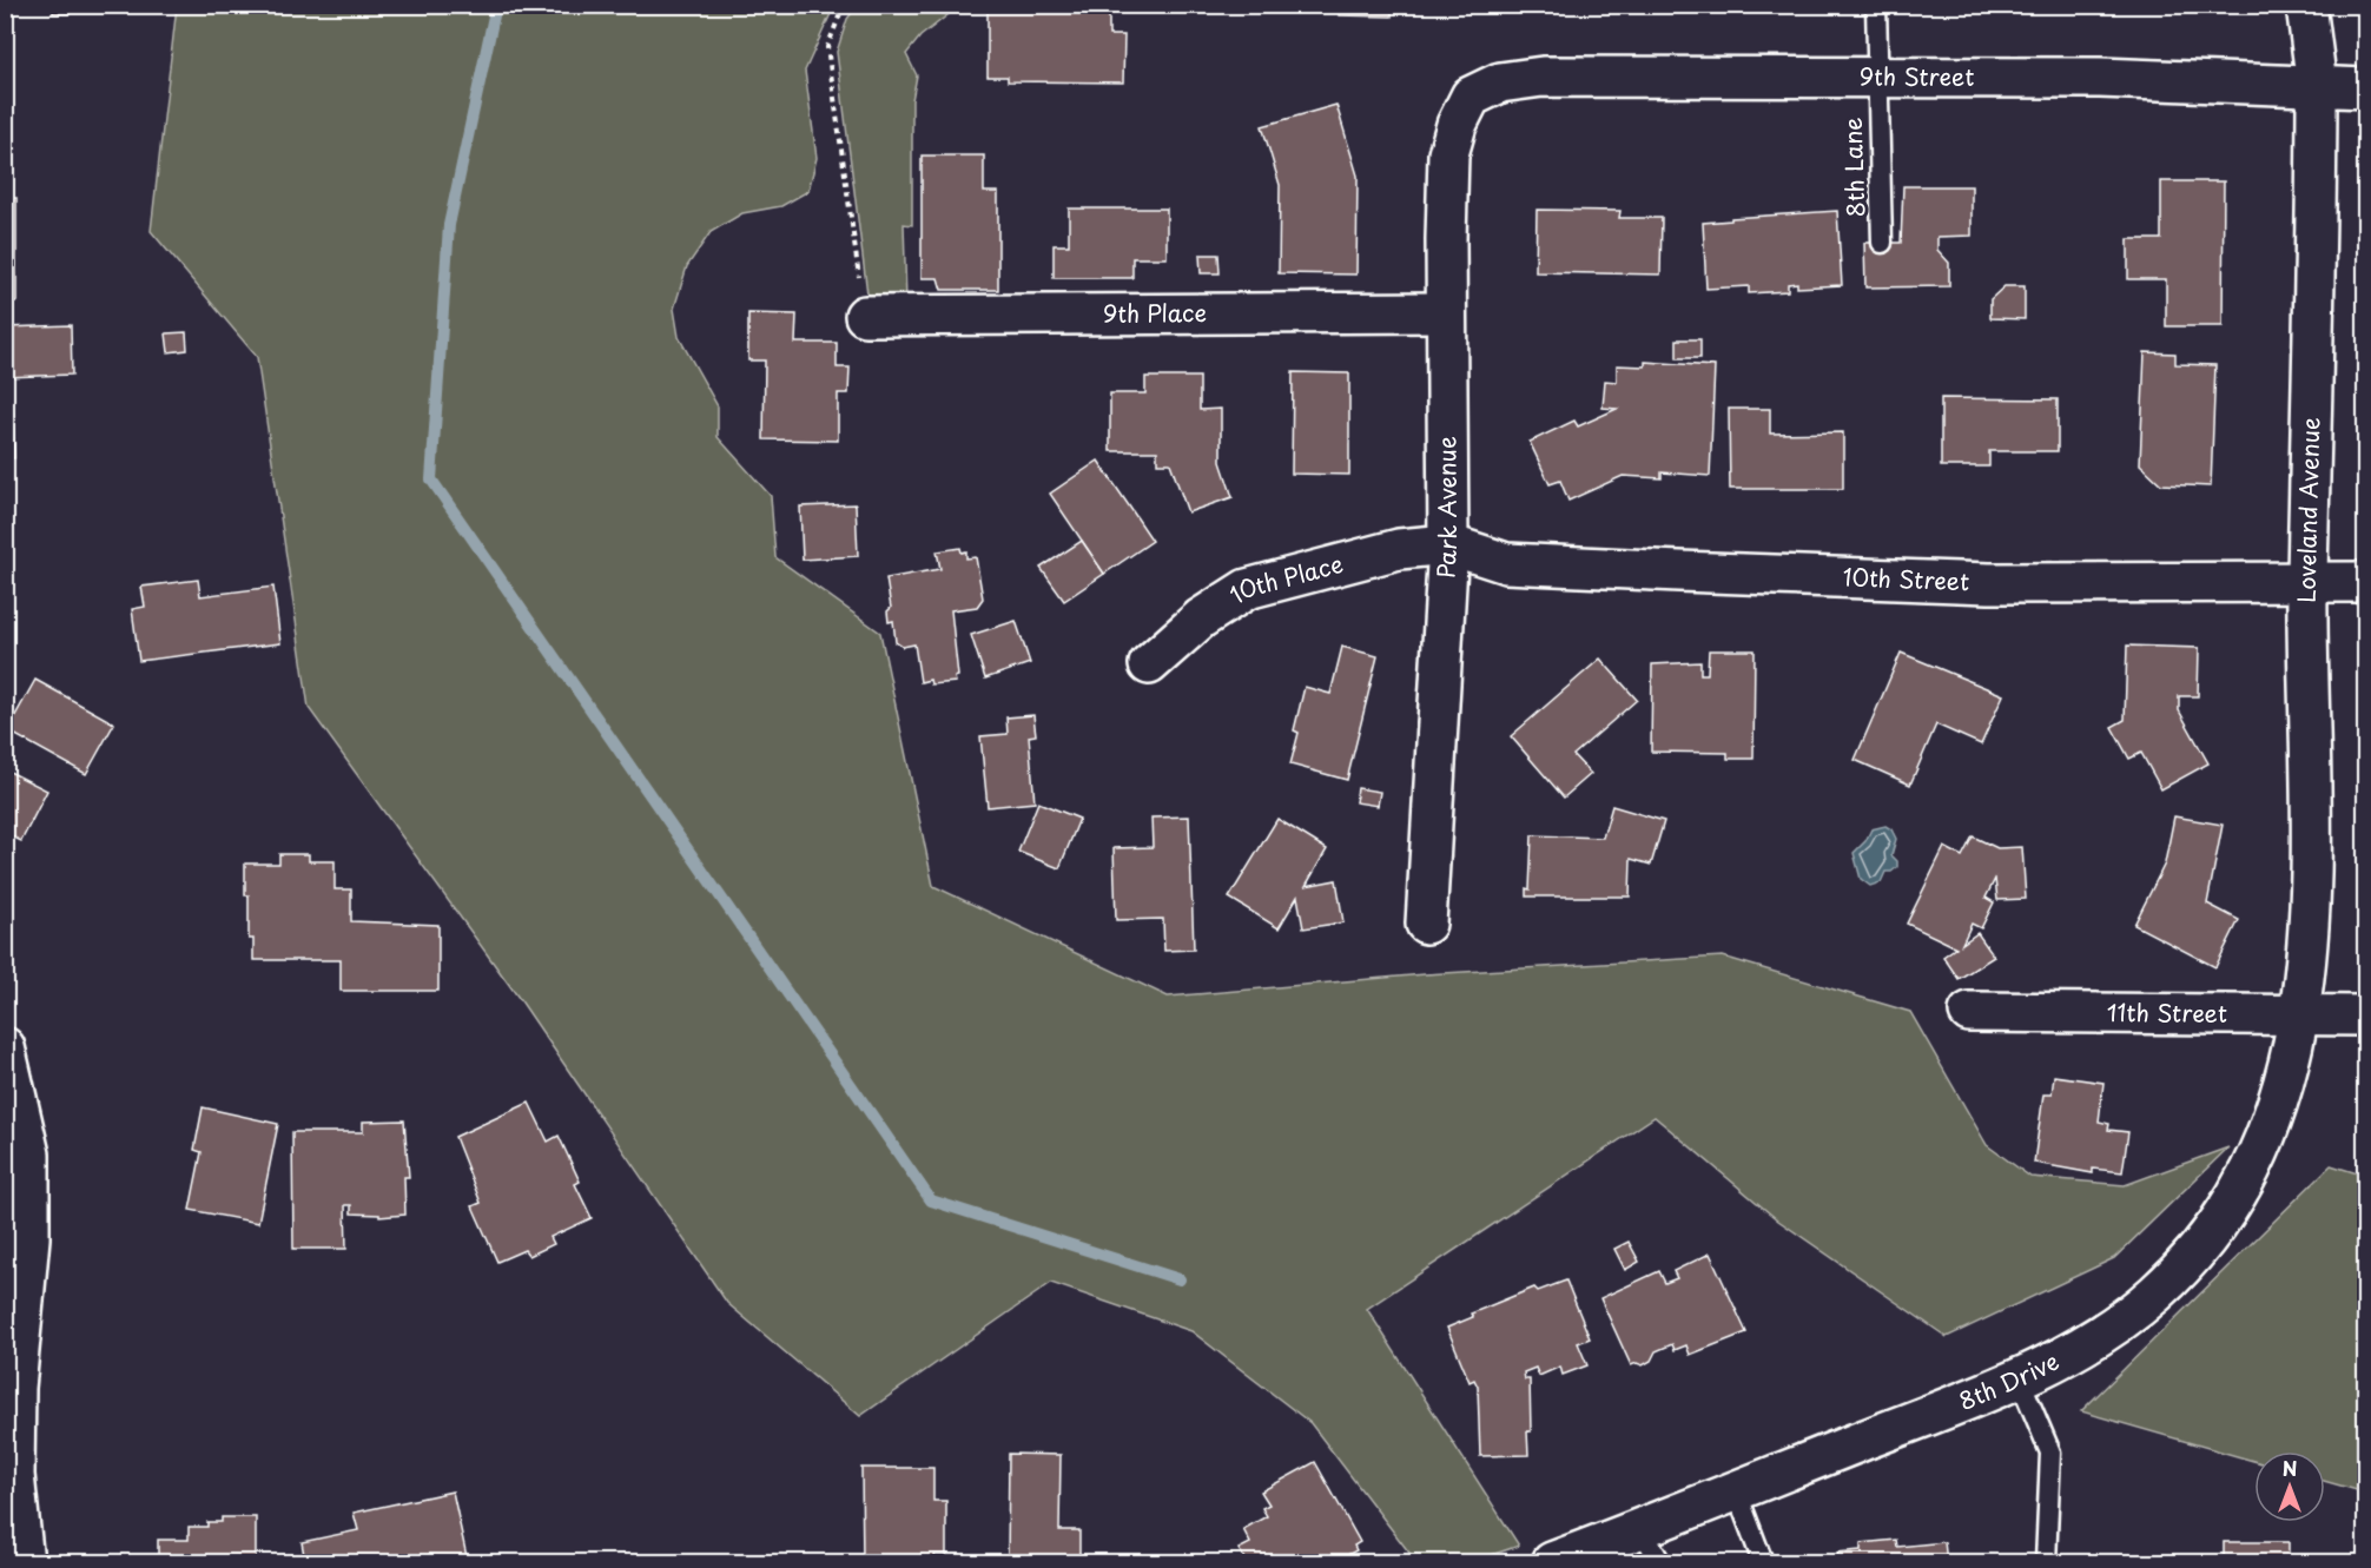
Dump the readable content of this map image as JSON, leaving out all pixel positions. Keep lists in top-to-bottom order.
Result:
{
  "streets": {
    "street": [
      "9th Street",
      "9th Place",
      "Park Avenue",
      "Loveland Avenue",
      "10th Street",
      "10th Place",
      "11th Street",
      "8th Drive"
    ],
    "lane": ["8th Lane"]
  },
  "crossings": [
    ["9th Street", "8th Lane"],
    ["9th Street", "Park Avenue"],
    ["9th Street", "Loveland Avenue"],
    ["9th Place", "Park Avenue"],
    ["Park Avenue", "10th Street"],
    ["Park Avenue", "10th Place"],
    ["Loveland Avenue", "10th Street"],
    ["Loveland Avenue", "11th Street"],
    ["Loveland Avenue", "8th Drive"],
    ["10th Street", "10th Place"],
    ["11th Street", "8th Drive"]
  ],
  "north": "top"
}
